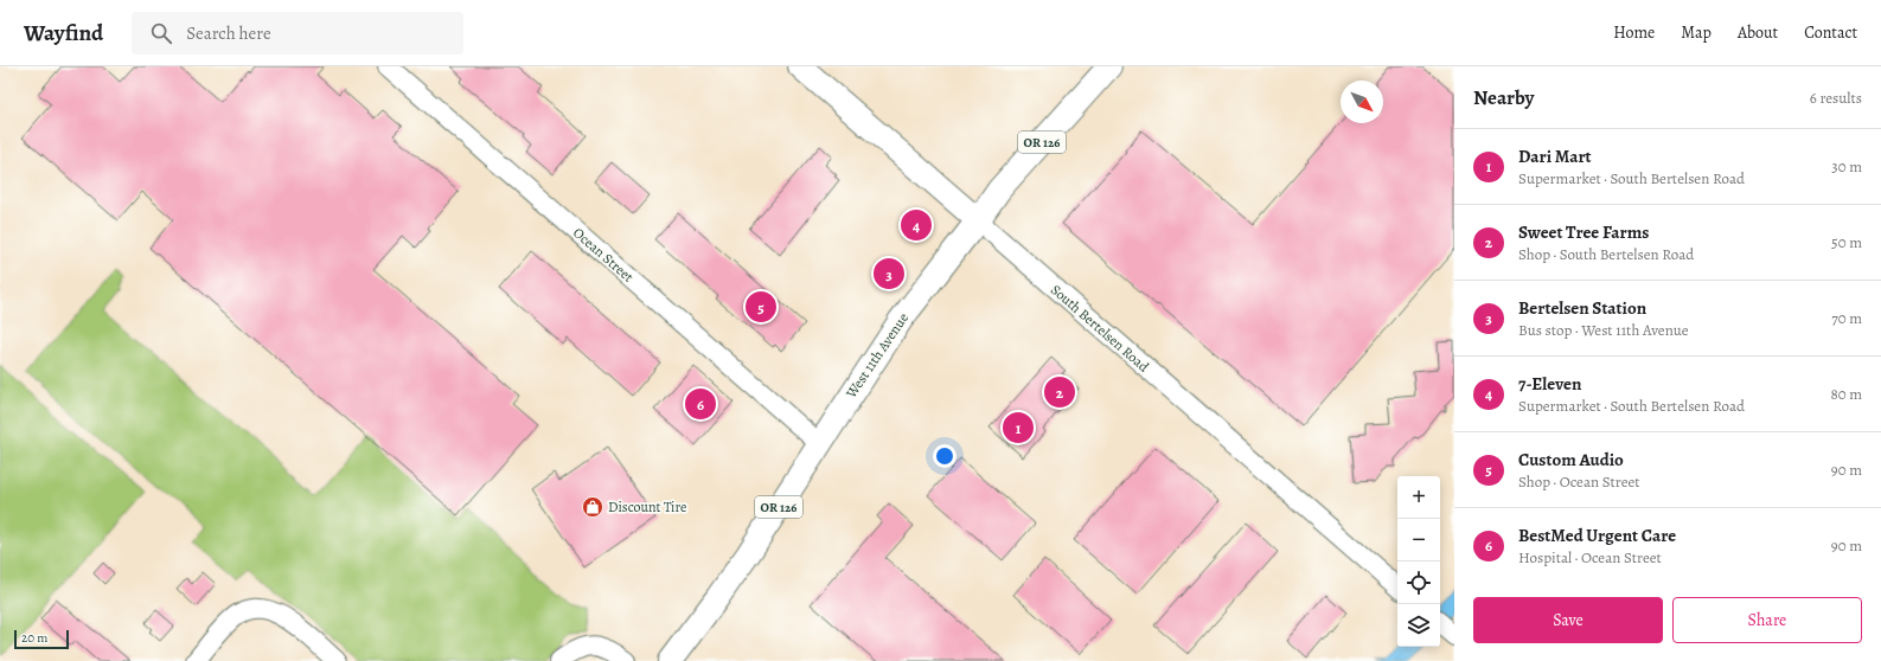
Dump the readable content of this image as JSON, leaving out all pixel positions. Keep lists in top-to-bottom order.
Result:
{
  "streets": {
    "main road": ["OR 126", "South Bertelsen Road", "West 11th Avenue"],
    "street": ["Ocean Street"]
  },
  "crossings": [
    ["Ocean Street", "West 11th Avenue"],
    ["South Bertelsen Road", "West 11th Avenue"]
  ],
  "places": {
    "shop": ["Discount Tire"]
  },
  "scale_bar": "20 m",
  "north": "bottom right",
  "page": {
    "header": "Wayfind",
    "search": "Search here",
    "nav": [
      "Home",
      "Map",
      "About",
      "Contact"
    ],
    "heading": ["Nearby", "6 results"],
    "list": [
      {
        "mark": "1",
        "name": "Dari Mart",
        "note": "Supermarket · South Bertelsen Road",
        "value": "30 m"
      },
      {
        "mark": "2",
        "name": "Sweet Tree Farms",
        "note": "Shop · South Bertelsen Road",
        "value": "50 m"
      },
      {
        "mark": "3",
        "name": "Bertelsen Station",
        "note": "Bus stop · West 11th Avenue",
        "value": "70 m"
      },
      {
        "mark": "4",
        "name": "7-Eleven",
        "note": "Supermarket · South Bertelsen Road",
        "value": "80 m"
      },
      {
        "mark": "5",
        "name": "Custom Audio",
        "note": "Shop · Ocean Street",
        "value": "90 m"
      },
      {
        "mark": "6",
        "name": "BestMed Urgent Care",
        "note": "Hospital · Ocean Street",
        "value": "90 m"
      }
    ],
    "pins": [
      "4",
      "3",
      "5",
      "2",
      "6",
      "1"
    ],
    "map_buttons": ["+", "−"],
    "buttons": ["Save", "Share"],
    "scale": "20 m"
  }
}
